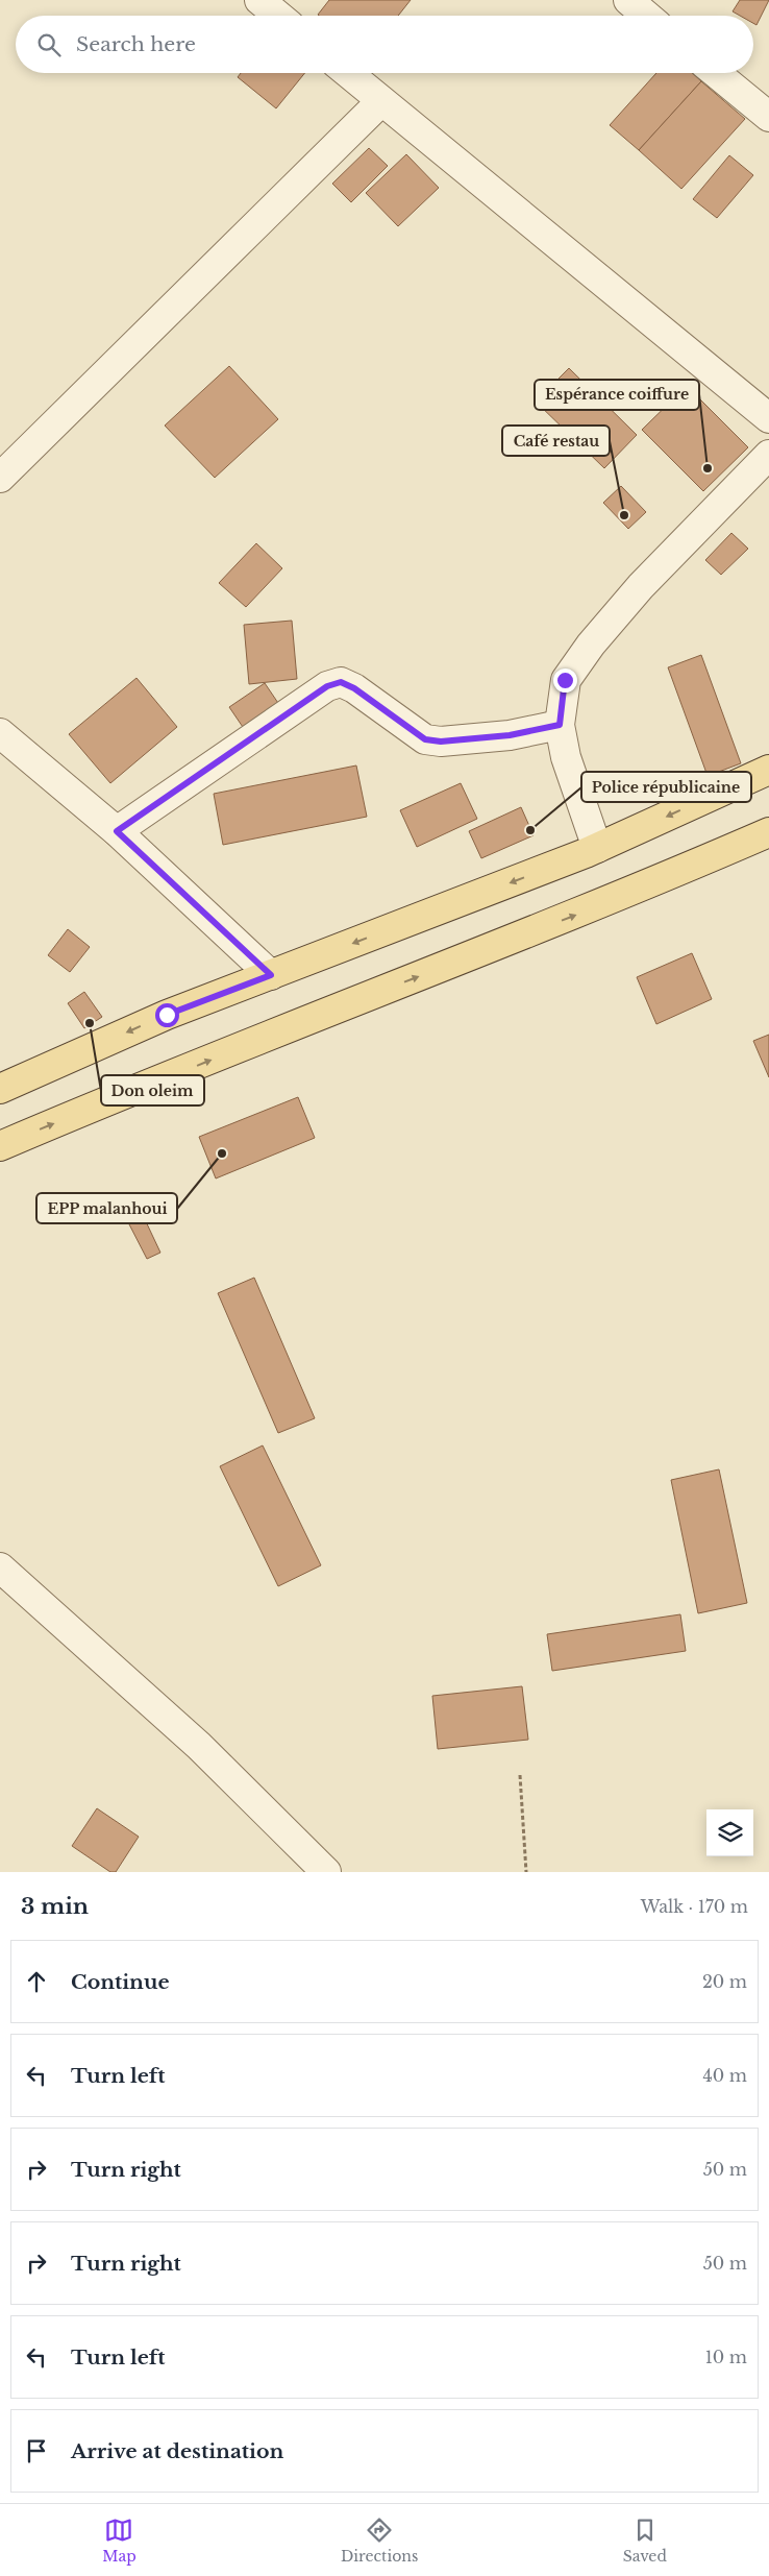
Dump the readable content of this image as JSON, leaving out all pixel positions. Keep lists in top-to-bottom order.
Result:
{
  "places": [
    "Espérance coiffure",
    "Café restau",
    "Police républicaine",
    "Don oleim",
    "EPP malanhoui"
  ],
  "page": {
    "search": "Search here",
    "heading": ["3 min", "Walk · 170 m"],
    "list": [
      ["Continue", "20 m"],
      ["Turn left", "40 m"],
      ["Turn right", "50 m"],
      ["Turn right", "50 m"],
      ["Turn left", "10 m"],
      "Arrive at destination"
    ],
    "nav": ["Map", "Directions", "Saved"]
  }
}
